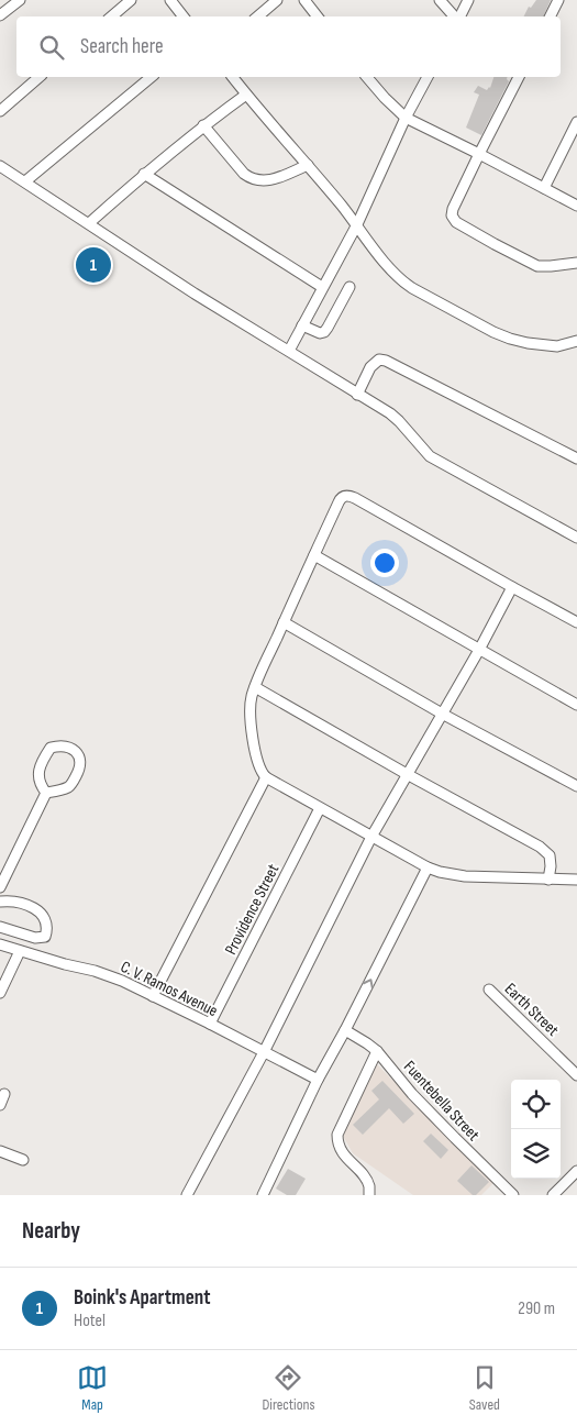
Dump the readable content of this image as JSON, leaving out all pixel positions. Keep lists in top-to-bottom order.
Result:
{
  "streets": {
    "street": [
      "Providence Street",
      "C. V. Ramos Avenue",
      "Earth Street",
      "Fuentebella Street"
    ]
  },
  "crossings": [
    ["Providence Street", "C. V. Ramos Avenue"]
  ],
  "page": {
    "search": "Search here",
    "pins": "1",
    "heading": "Nearby",
    "list": [
      {
        "mark": "1",
        "name": "Boink's Apartment",
        "note": "Hotel",
        "value": "290 m"
      }
    ],
    "nav": ["Map", "Directions", "Saved"]
  }
}
